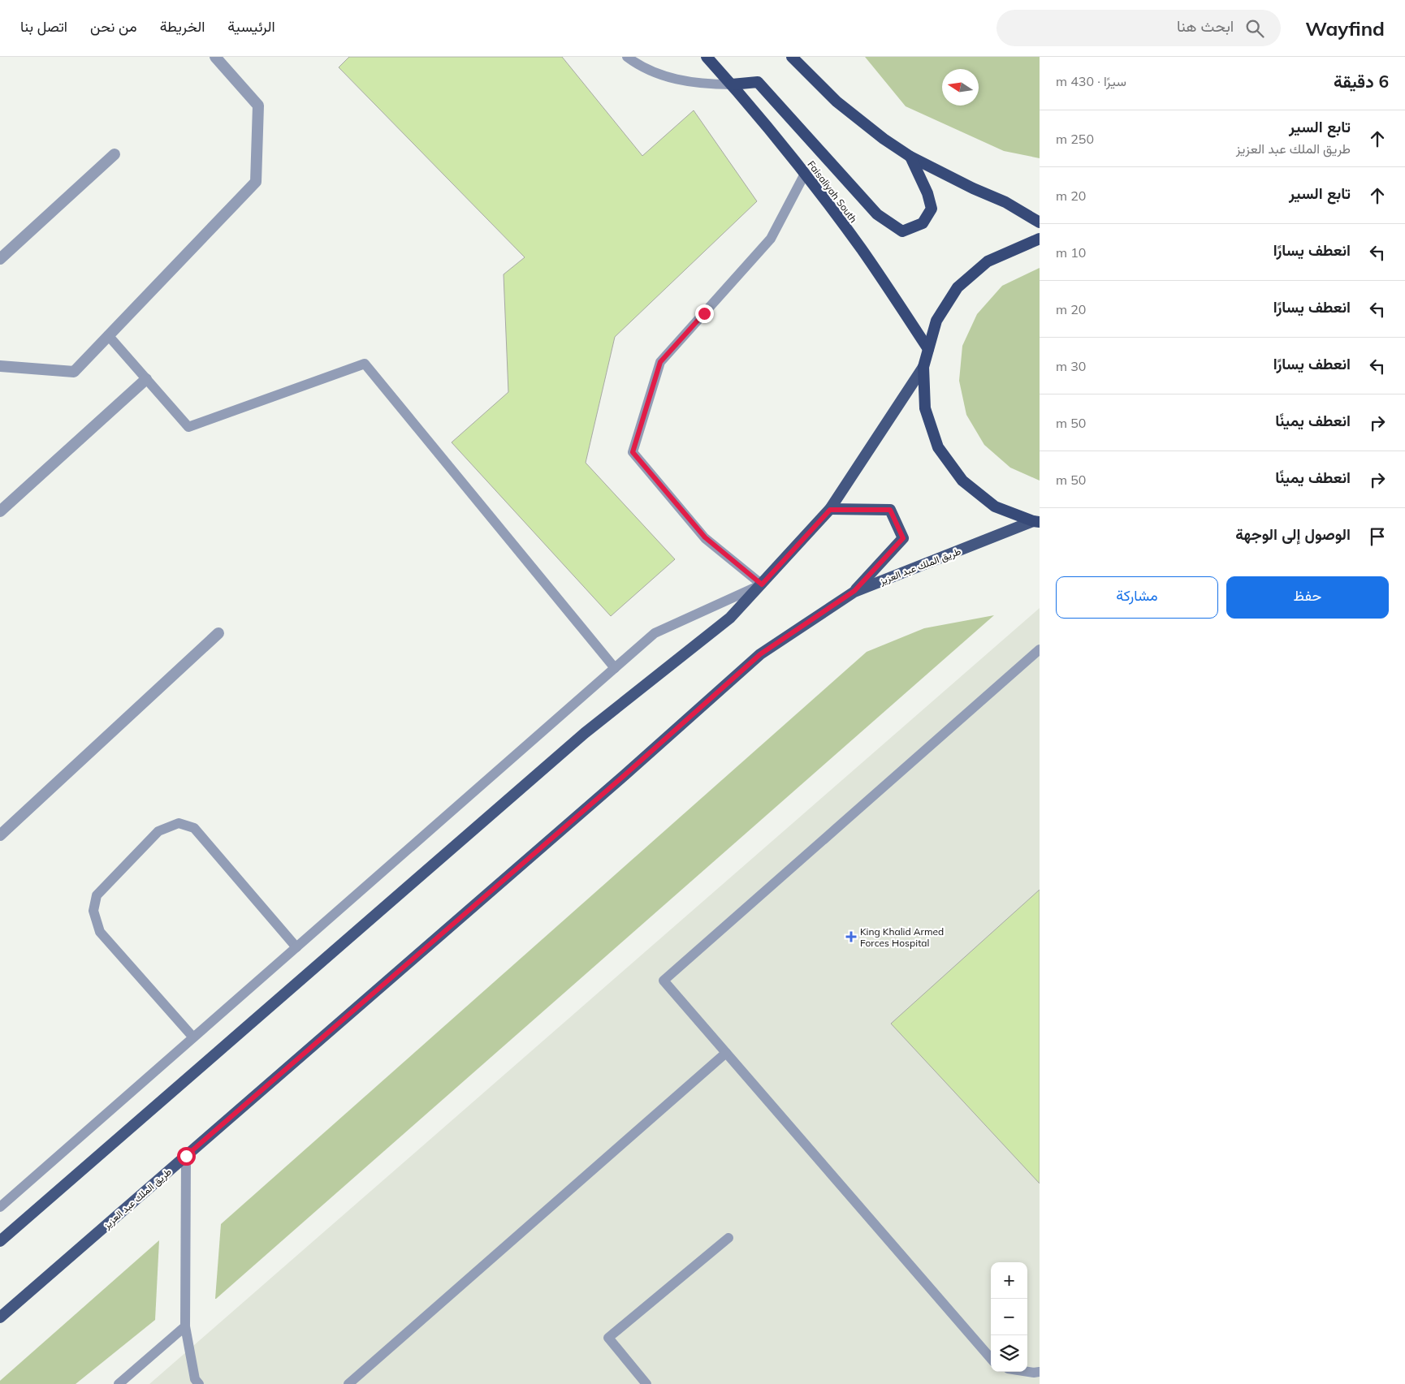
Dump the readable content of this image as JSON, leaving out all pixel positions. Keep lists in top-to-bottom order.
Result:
{
  "streets": {
    "highway": ["Faisaliyah South"],
    "main road": ["طريق الملك عبد العزيز"]
  },
  "places": {
    "health": ["King Khalid Armed Forces Hospital"]
  },
  "north": "left",
  "page": {
    "header": "Wayfind",
    "search": "ابحث هنا",
    "nav": [
      "الرئيسية",
      "الخريطة",
      "من نحن",
      "اتصل بنا"
    ],
    "heading": ["6 دقيقة", "سيرًا · 430 m"],
    "list": [
      ["تابع السير", "طريق الملك عبد العزيز", "250 m"],
      ["تابع السير", "20 m"],
      ["انعطف يسارًا", "10 m"],
      ["انعطف يسارًا", "20 m"],
      ["انعطف يسارًا", "30 m"],
      ["انعطف يمينًا", "50 m"],
      ["انعطف يمينًا", "50 m"],
      "الوصول إلى الوجهة"
    ],
    "buttons": ["حفظ", "مشاركة"],
    "map_buttons": ["+", "−"]
  }
}
